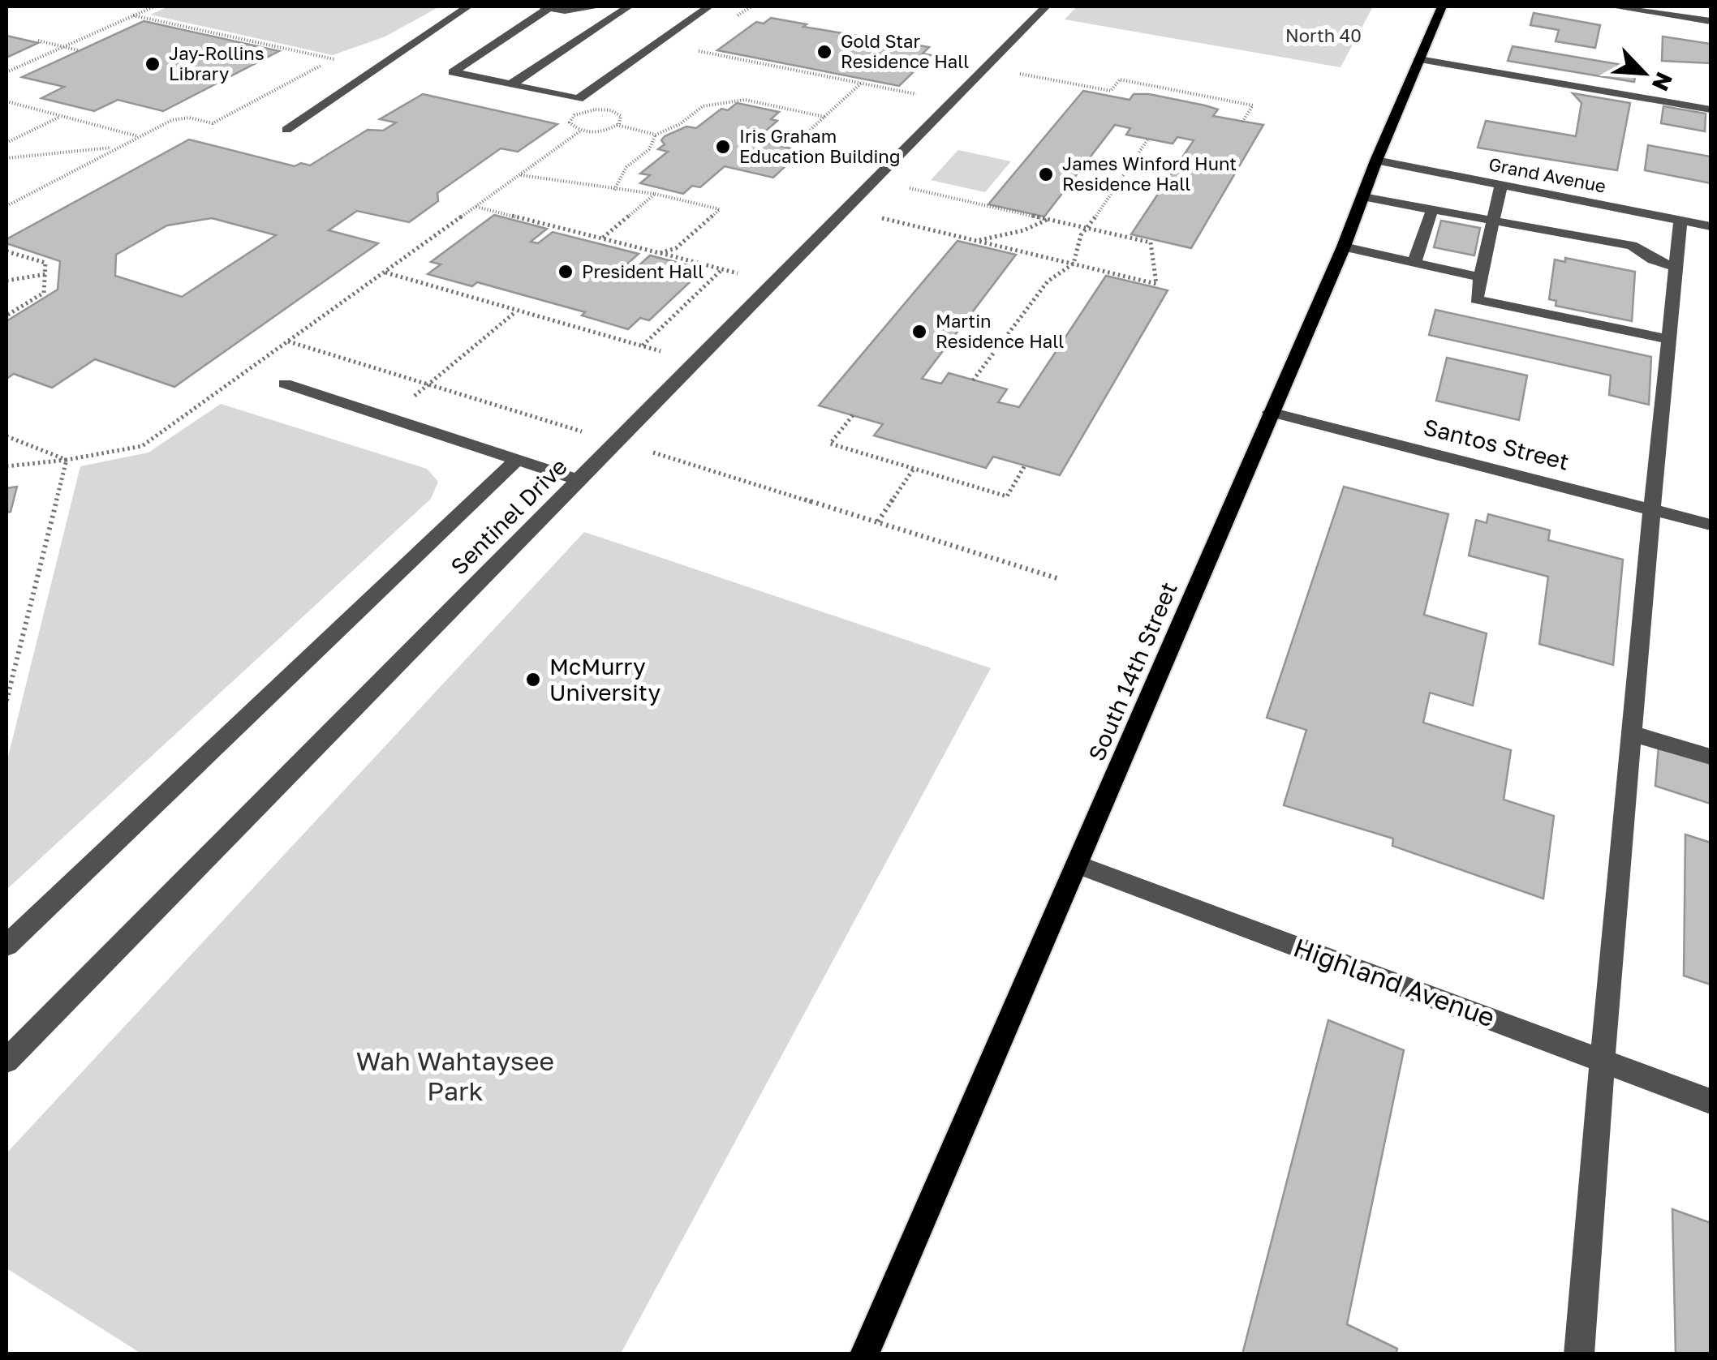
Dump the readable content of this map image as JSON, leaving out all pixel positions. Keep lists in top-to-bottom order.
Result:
{
  "streets": {
    "main road": ["South 14th Street"],
    "street": [
      "Grand Avenue",
      "Santos Street",
      "Sentinel Drive",
      "Highland Avenue"
    ]
  },
  "crossings": [
    ["Grand Avenue", "South 14th Street"],
    ["Santos Street", "South 14th Street"],
    ["South 14th Street", "Highland Avenue"]
  ],
  "parks": ["North 40", "Wah Wahtaysee Park"],
  "places": [
    "Gold Star Residence Hall",
    "Jay-Rollins Library",
    "Iris Graham Education Building",
    "James Winford Hunt Residence Hall",
    "President Hall",
    "Martin Residence Hall",
    "McMurry University"
  ],
  "north": "bottom right"
}
